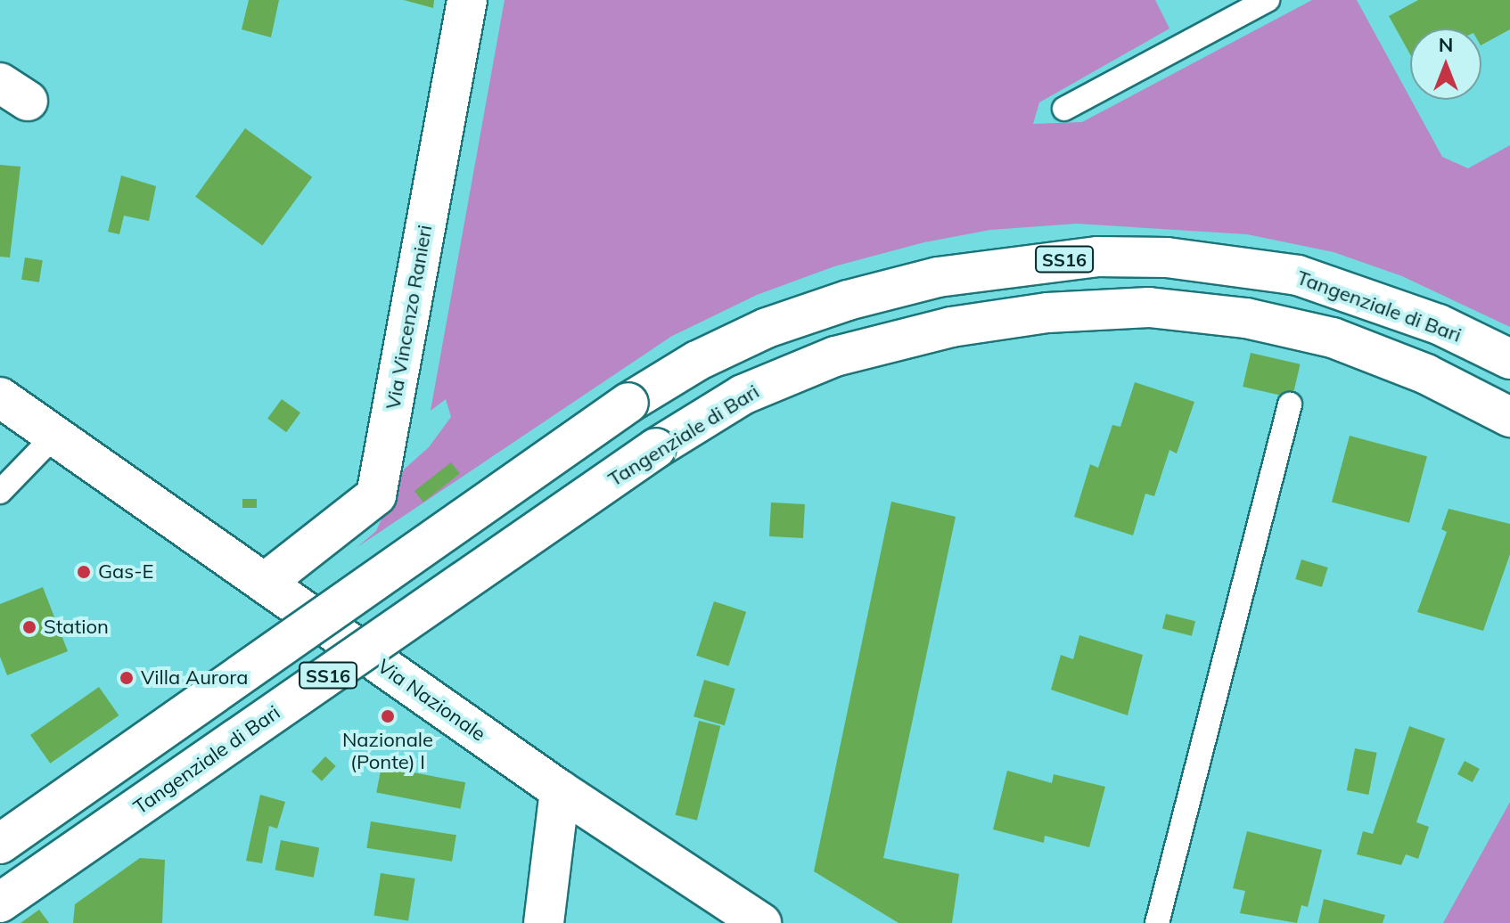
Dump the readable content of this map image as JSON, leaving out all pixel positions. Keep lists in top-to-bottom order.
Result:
{
  "streets": {
    "main road": [
      "SS16",
      "Tangenziale di Bari",
      "Via Vincenzo Ranieri",
      "Via Nazionale"
    ]
  },
  "crossings": [
    ["Via Vincenzo Ranieri", "Via Nazionale"]
  ],
  "places": [
    "Gas-E",
    "Station",
    "Villa Aurora",
    "Nazionale (Ponte) I"
  ],
  "north": "top"
}
